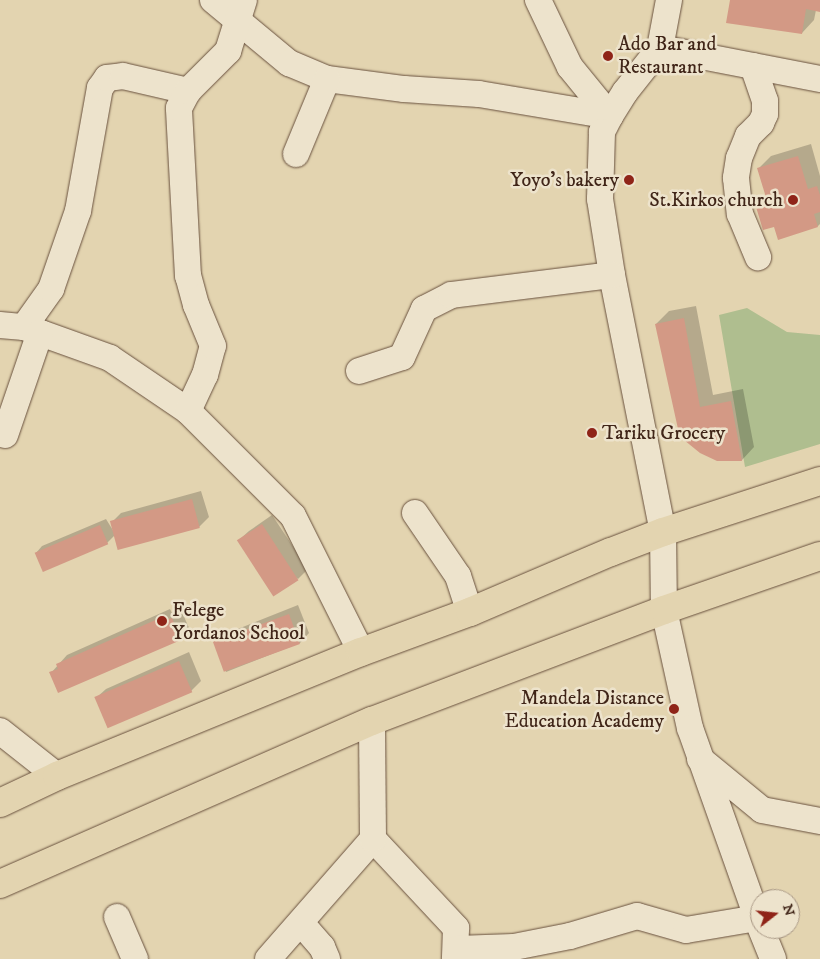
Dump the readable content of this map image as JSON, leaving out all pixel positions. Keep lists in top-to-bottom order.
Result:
{
  "places": [
    "Ado Bar and Restaurant",
    "Yoyo's bakery",
    "St.Kirkos church",
    "Tariku Grocery",
    "Felege Yordanos School",
    "Mandela Distance Education Academy"
  ],
  "north": "right"
}
